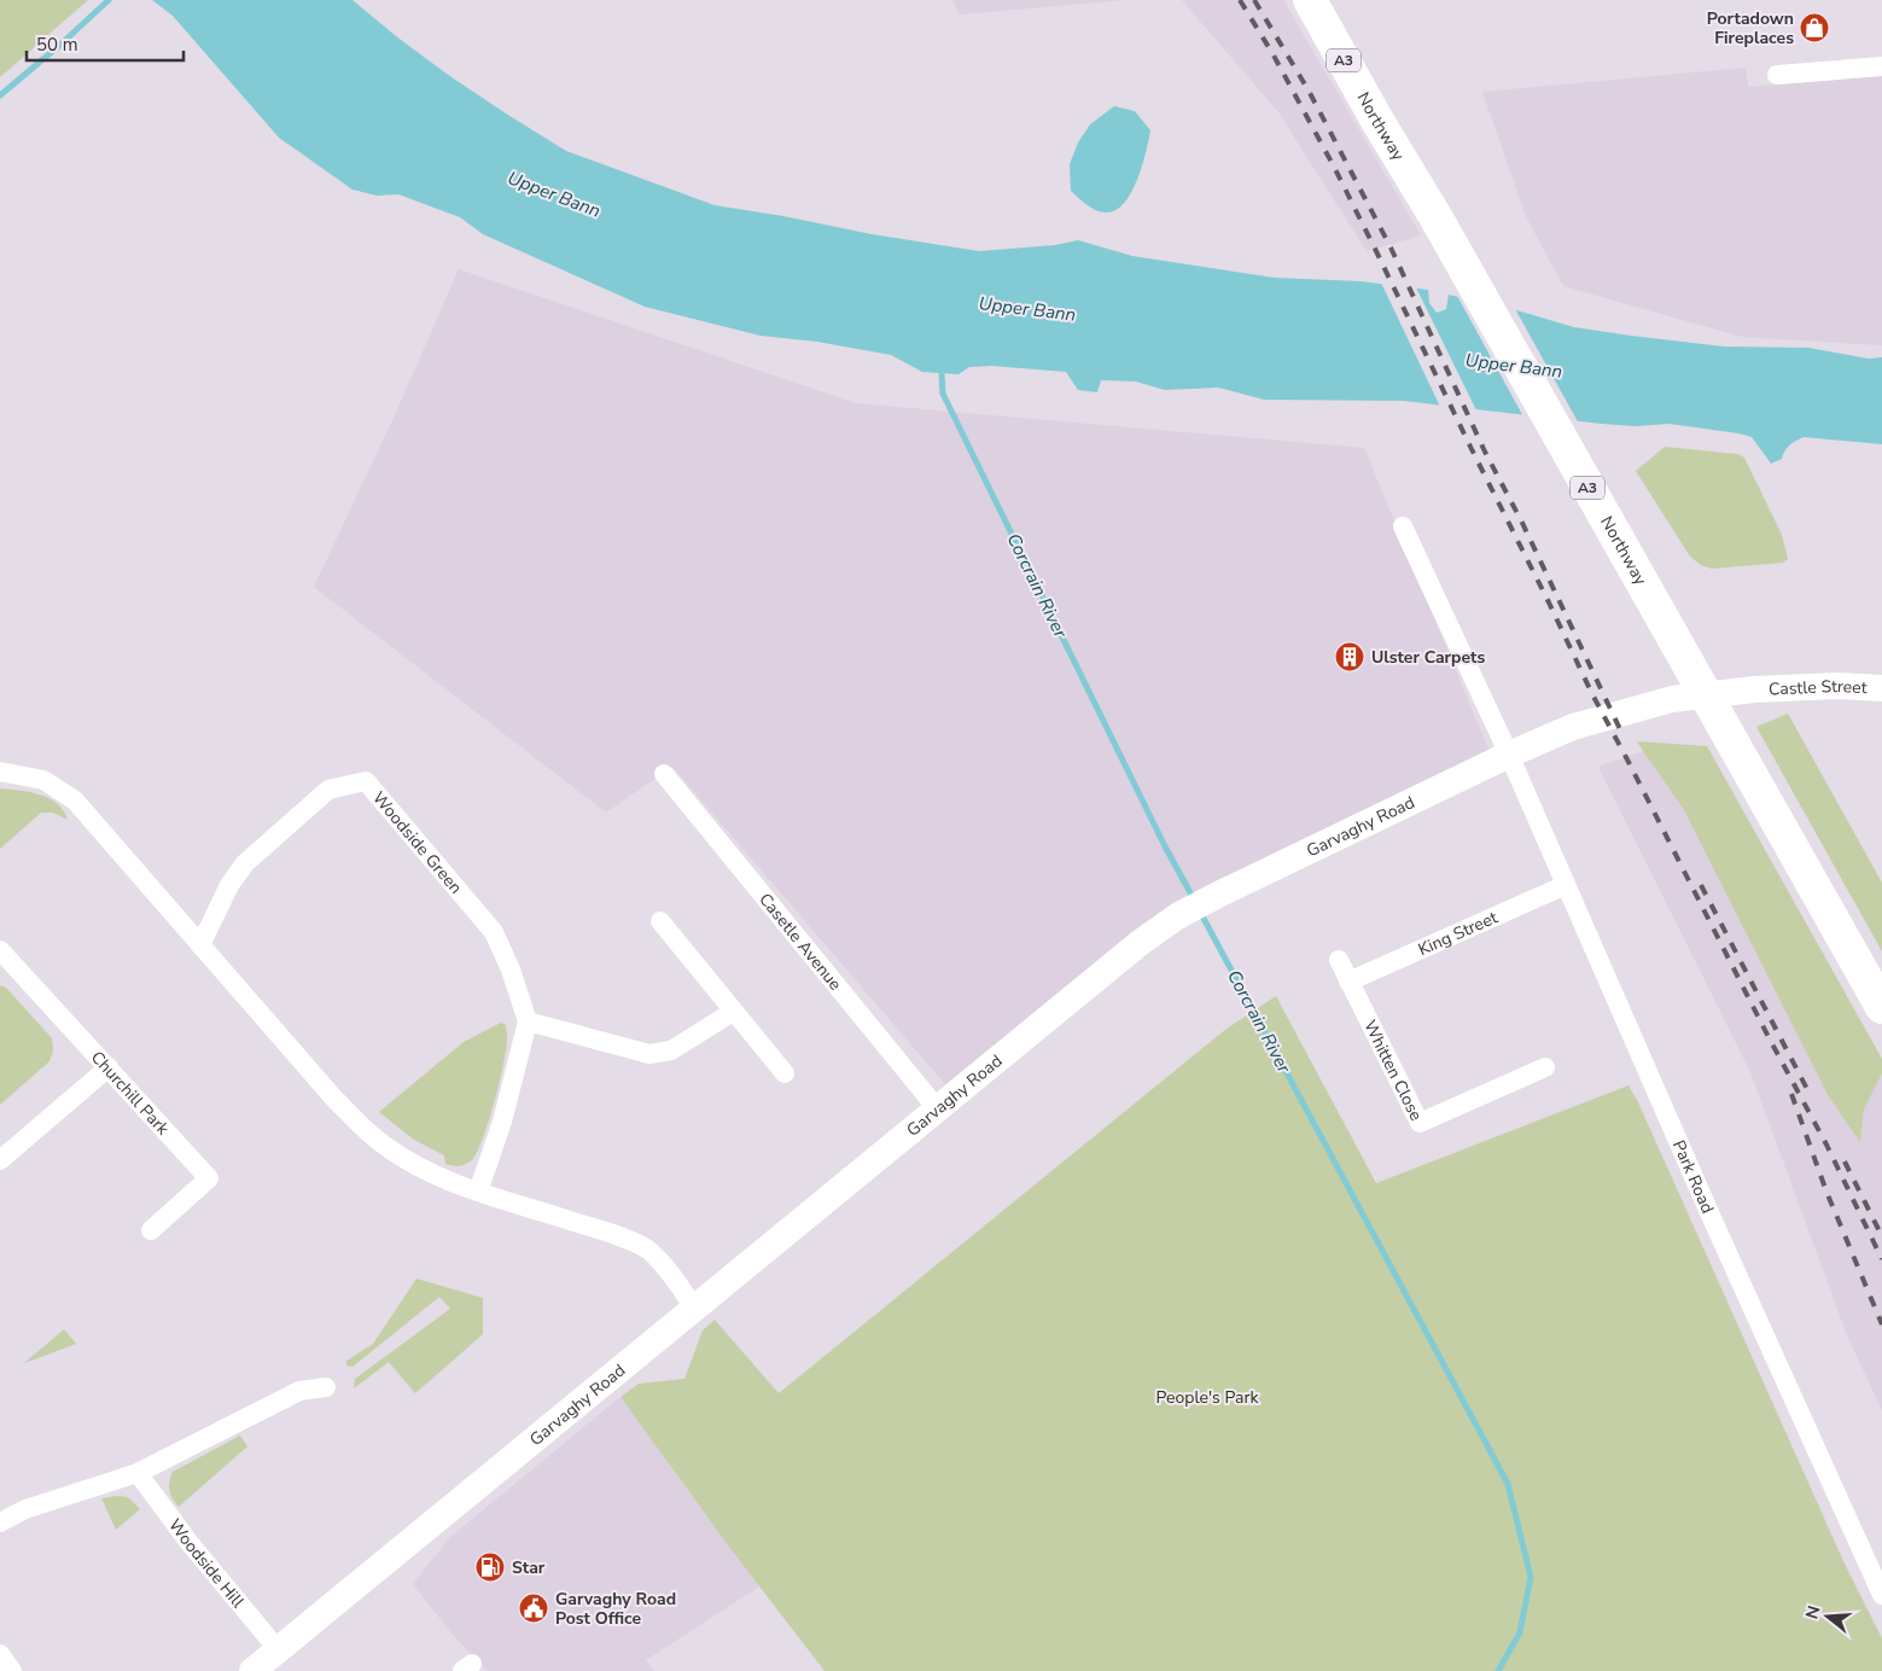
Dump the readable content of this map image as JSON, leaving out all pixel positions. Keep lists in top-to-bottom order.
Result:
{
  "streets": {
    "highway": ["A3", "Northway"],
    "main road": ["Castle Street", "Garvaghy Road"],
    "street": [
      "Woodside Green",
      "King Street",
      "Casetle Avenue",
      "Whitten Close",
      "Churchill Park",
      "Park Road",
      "Woodside Hill"
    ]
  },
  "crossings": [
    ["Castle Street", "Garvaghy Road"],
    ["Garvaghy Road", "Casetle Avenue"],
    ["Garvaghy Road", "Park Road"],
    ["Garvaghy Road", "Woodside Hill"],
    ["King Street", "Whitten Close"],
    ["King Street", "Park Road"]
  ],
  "water": ["Upper Bann", "Corcrain River"],
  "parks": ["People's Park"],
  "places": {
    "shop": ["Portadown Fireplaces"],
    "building": ["Ulster Carpets"],
    "fuel station": ["Star"],
    "public building": ["Garvaghy Road Post Office"]
  },
  "scale_bar": "50 m",
  "north": "left"
}
